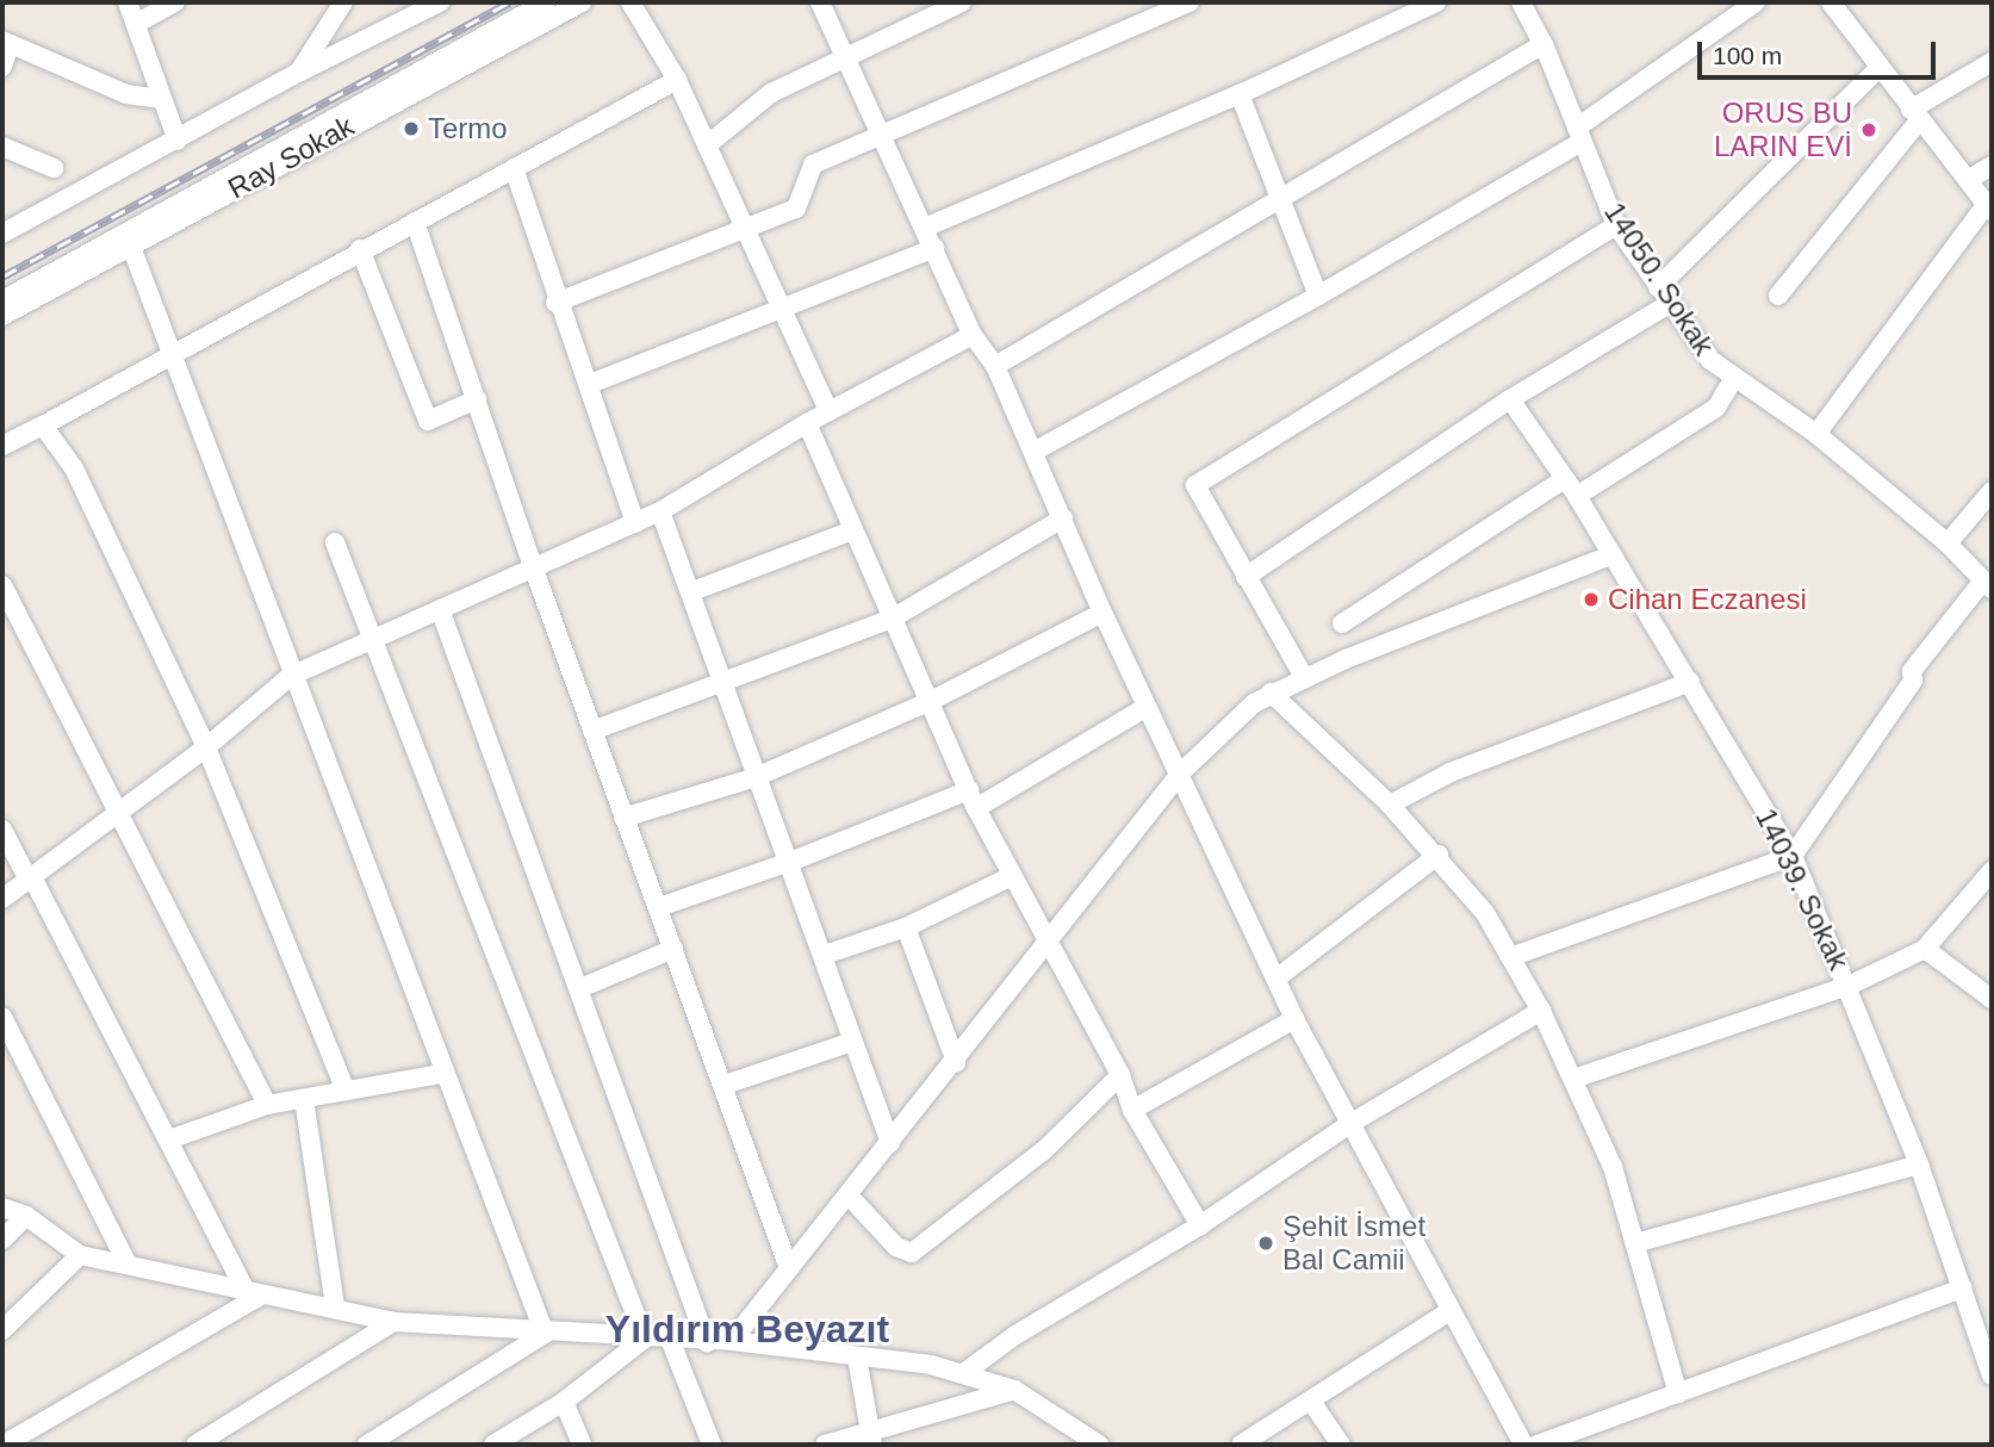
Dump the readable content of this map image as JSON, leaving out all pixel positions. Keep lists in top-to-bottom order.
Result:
{
  "streets": {
    "street": ["Ray Sokak", "14050. Sokak", "14039. Sokak"]
  },
  "districts": ["Yıldırım Beyazıt"],
  "places": [
    "Termo",
    "ORUS BU LARIN EVİ",
    "Cihan Eczanesi",
    "Şehit İsmet Bal Camii"
  ],
  "scale_bar": "100 m"
}
